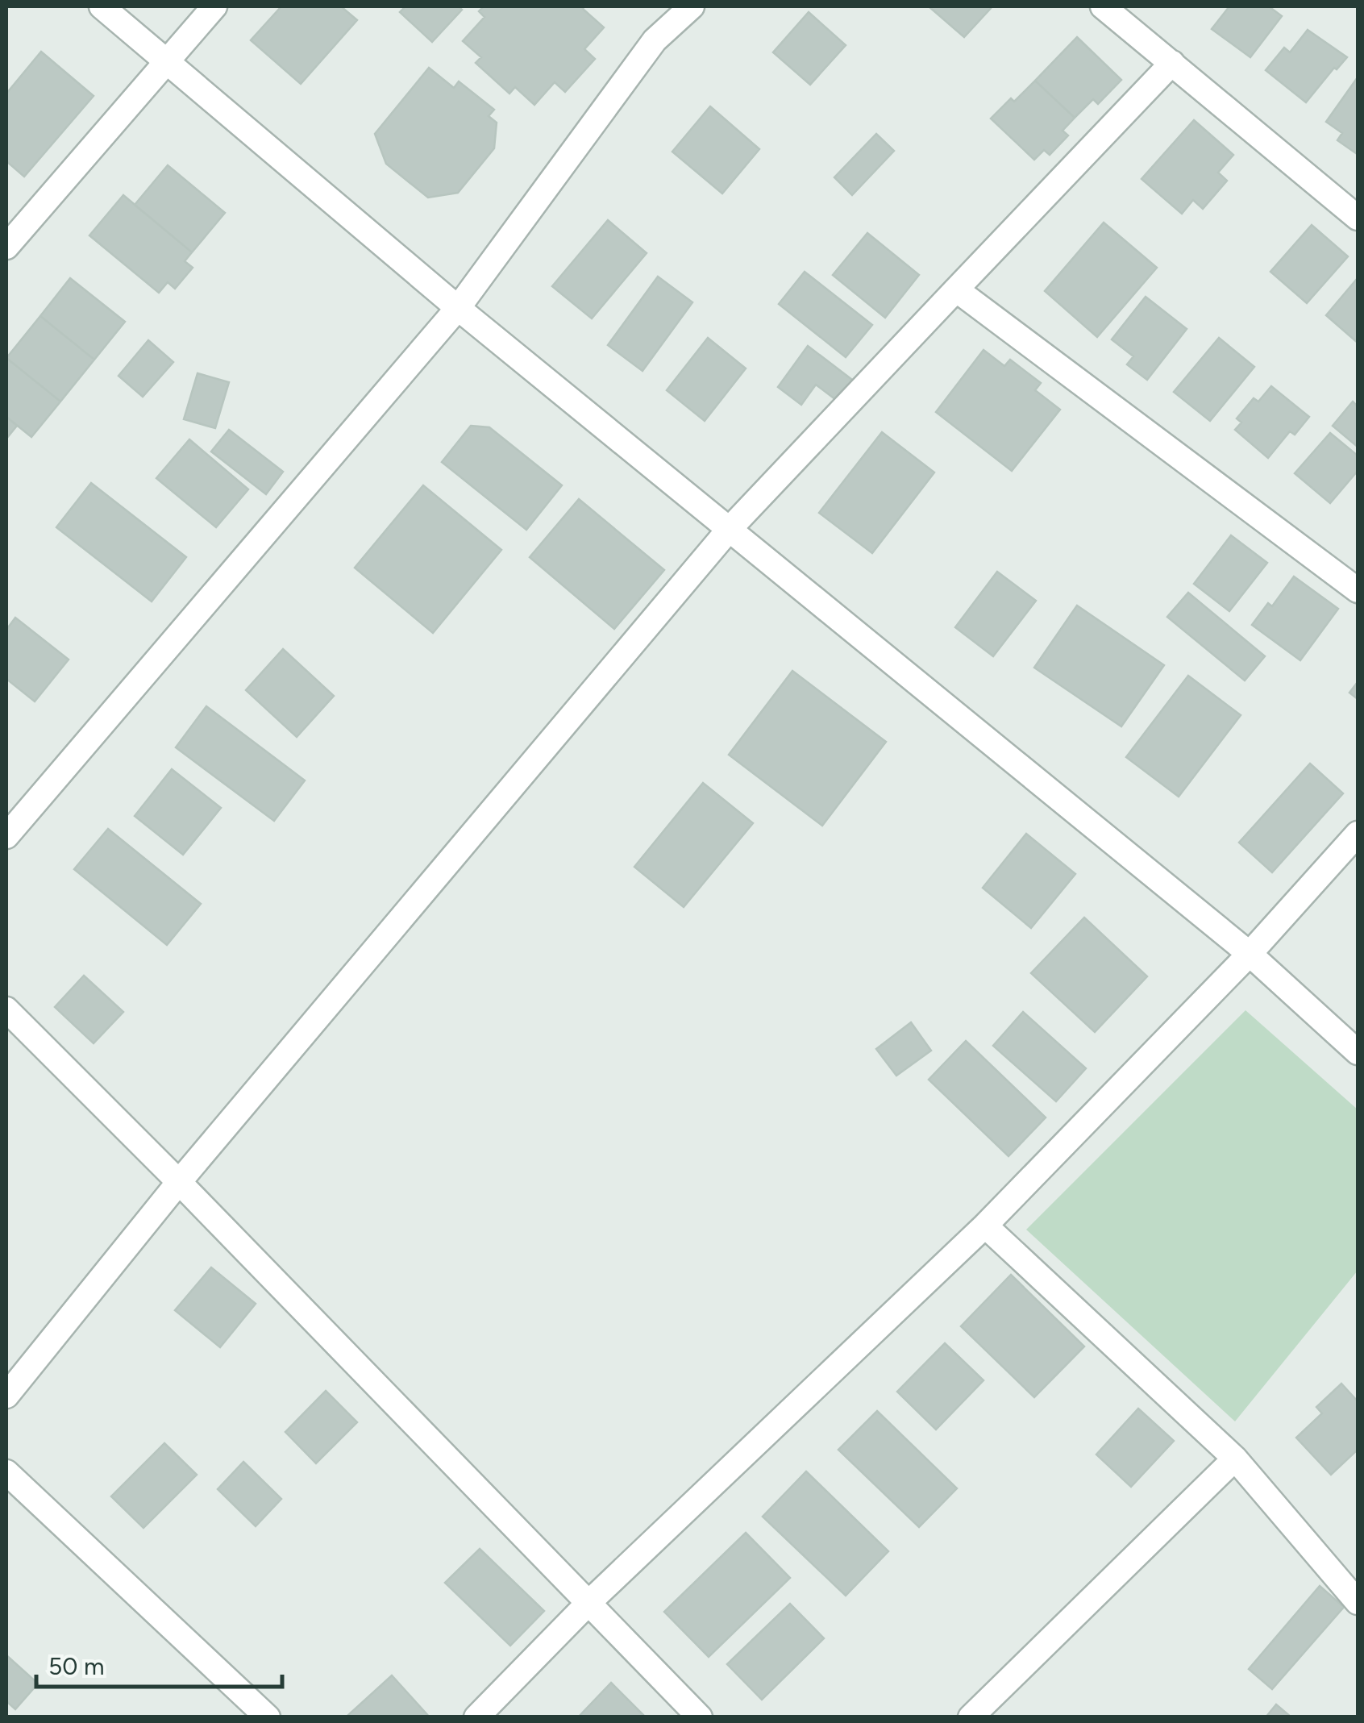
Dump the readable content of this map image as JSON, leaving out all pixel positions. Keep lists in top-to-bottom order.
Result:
{
  "scale_bar": "50 m"
}
